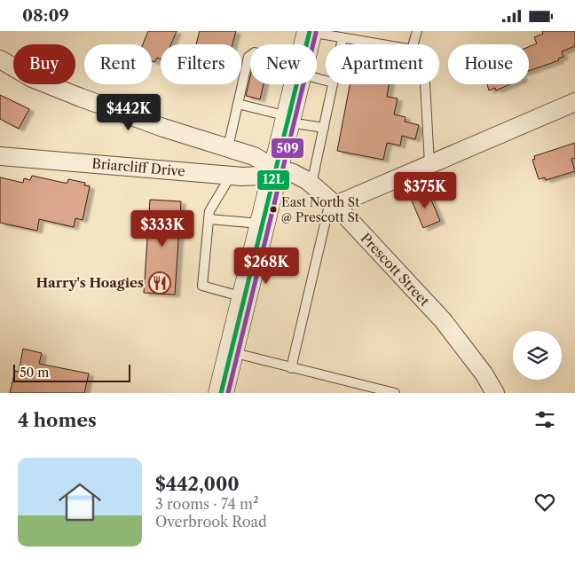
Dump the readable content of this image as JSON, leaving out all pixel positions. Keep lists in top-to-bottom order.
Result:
{
  "streets": {
    "street": ["Briarcliff Drive", "Prescott Street"]
  },
  "crossings": [
    ["Briarcliff Drive", "Prescott Street"]
  ],
  "places": {
    "other": ["East North St @ Prescott St"],
    "restaurant": ["Harry's Hoagies"]
  },
  "lines": ["transit line 12L", "transit line 509"],
  "scale_bar": "50 m",
  "page": {
    "status": "08:09",
    "chip": [
      "Buy",
      "Rent",
      "Filters",
      "New",
      "Apartment",
      "House"
    ],
    "price": [
      "$442K",
      "$375K",
      "$333K",
      "$268K"
    ],
    "scale": "50 m",
    "heading": "4 homes",
    "list": [
      {
        "name": "$442,000",
        "note": "3 rooms · 74 m² · Overbrook Road"
      }
    ]
  }
}
